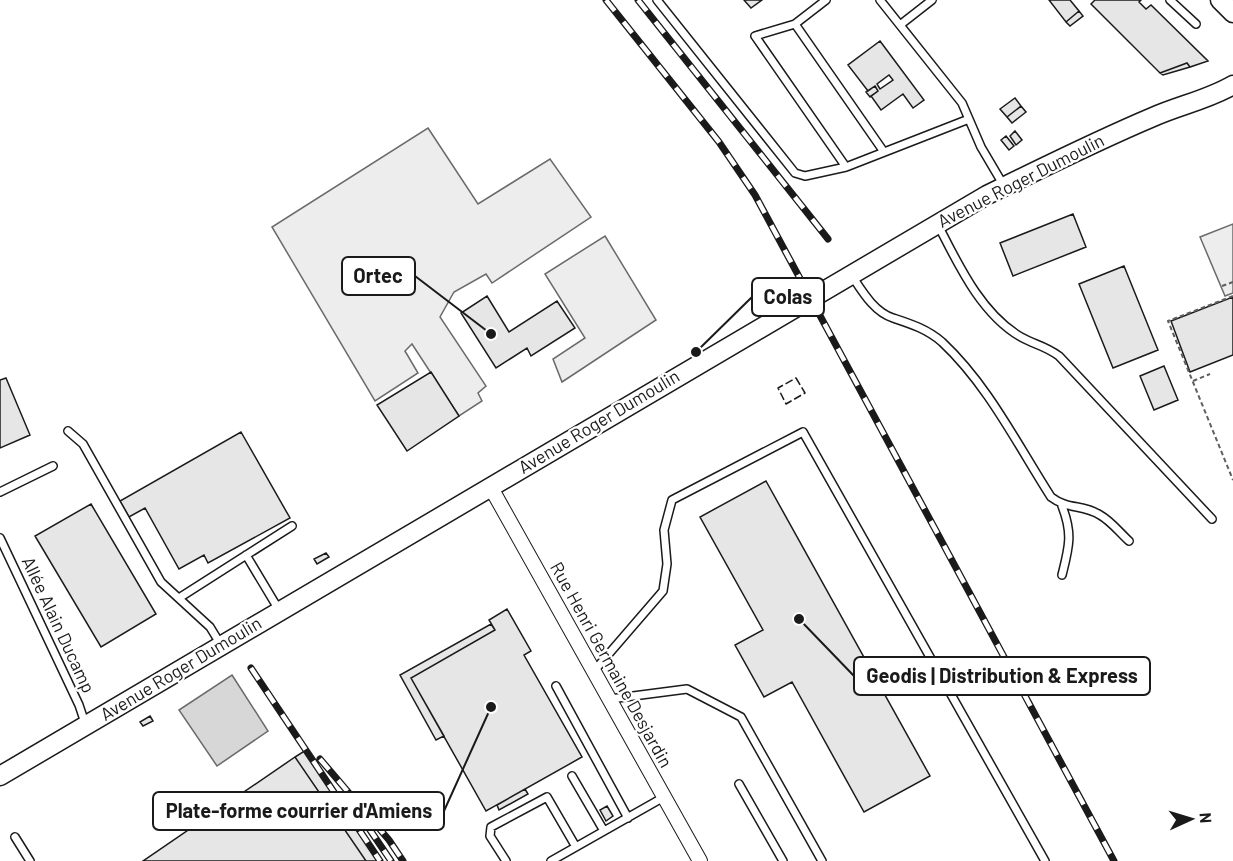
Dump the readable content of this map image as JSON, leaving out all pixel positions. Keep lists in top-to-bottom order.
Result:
{
  "streets": {
    "main road": ["Avenue Roger Dumoulin"],
    "street": ["Rue Henri Germaine Desjardin"],
    "lane": ["Allée Alain Ducamp"]
  },
  "crossings": [
    ["Avenue Roger Dumoulin", "Allée Alain Ducamp"],
    ["Avenue Roger Dumoulin", "Rue Henri Germaine Desjardin"]
  ],
  "places": [
    "Ortec",
    "Colas",
    "Geodis | Distribution & Express",
    "Plate-forme courrier d'Amiens"
  ],
  "north": "right"
}
